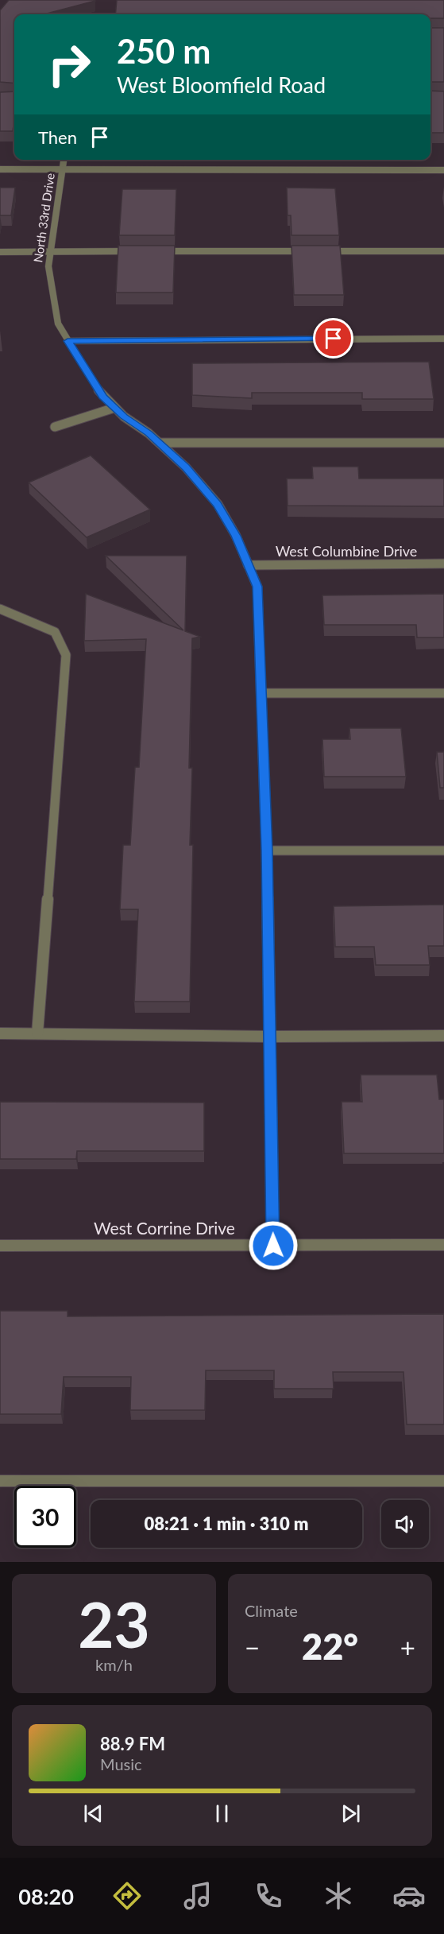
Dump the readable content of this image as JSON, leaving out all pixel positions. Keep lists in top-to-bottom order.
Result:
{
  "streets": {
    "street": ["North 33rd Drive", "West Columbine Drive", "West Corrine Drive"]
  },
  "crossings": [
    ["North 33rd Drive", "West Columbine Drive"],
    ["North 33rd Drive", "West Corrine Drive"]
  ],
  "page": {
    "turn": ["250 m", "West Bloomfield Road"],
    "then": "Then",
    "limit": "30",
    "trip": "08:21 · 1 min · 310 m",
    "tile": [
      ["23", "km/h"],
      "Climate"
    ],
    "heat": ["−", "22°", "+"],
    "song": ["88.9 FM", "Music"],
    "tabs": "08:20"
  }
}
